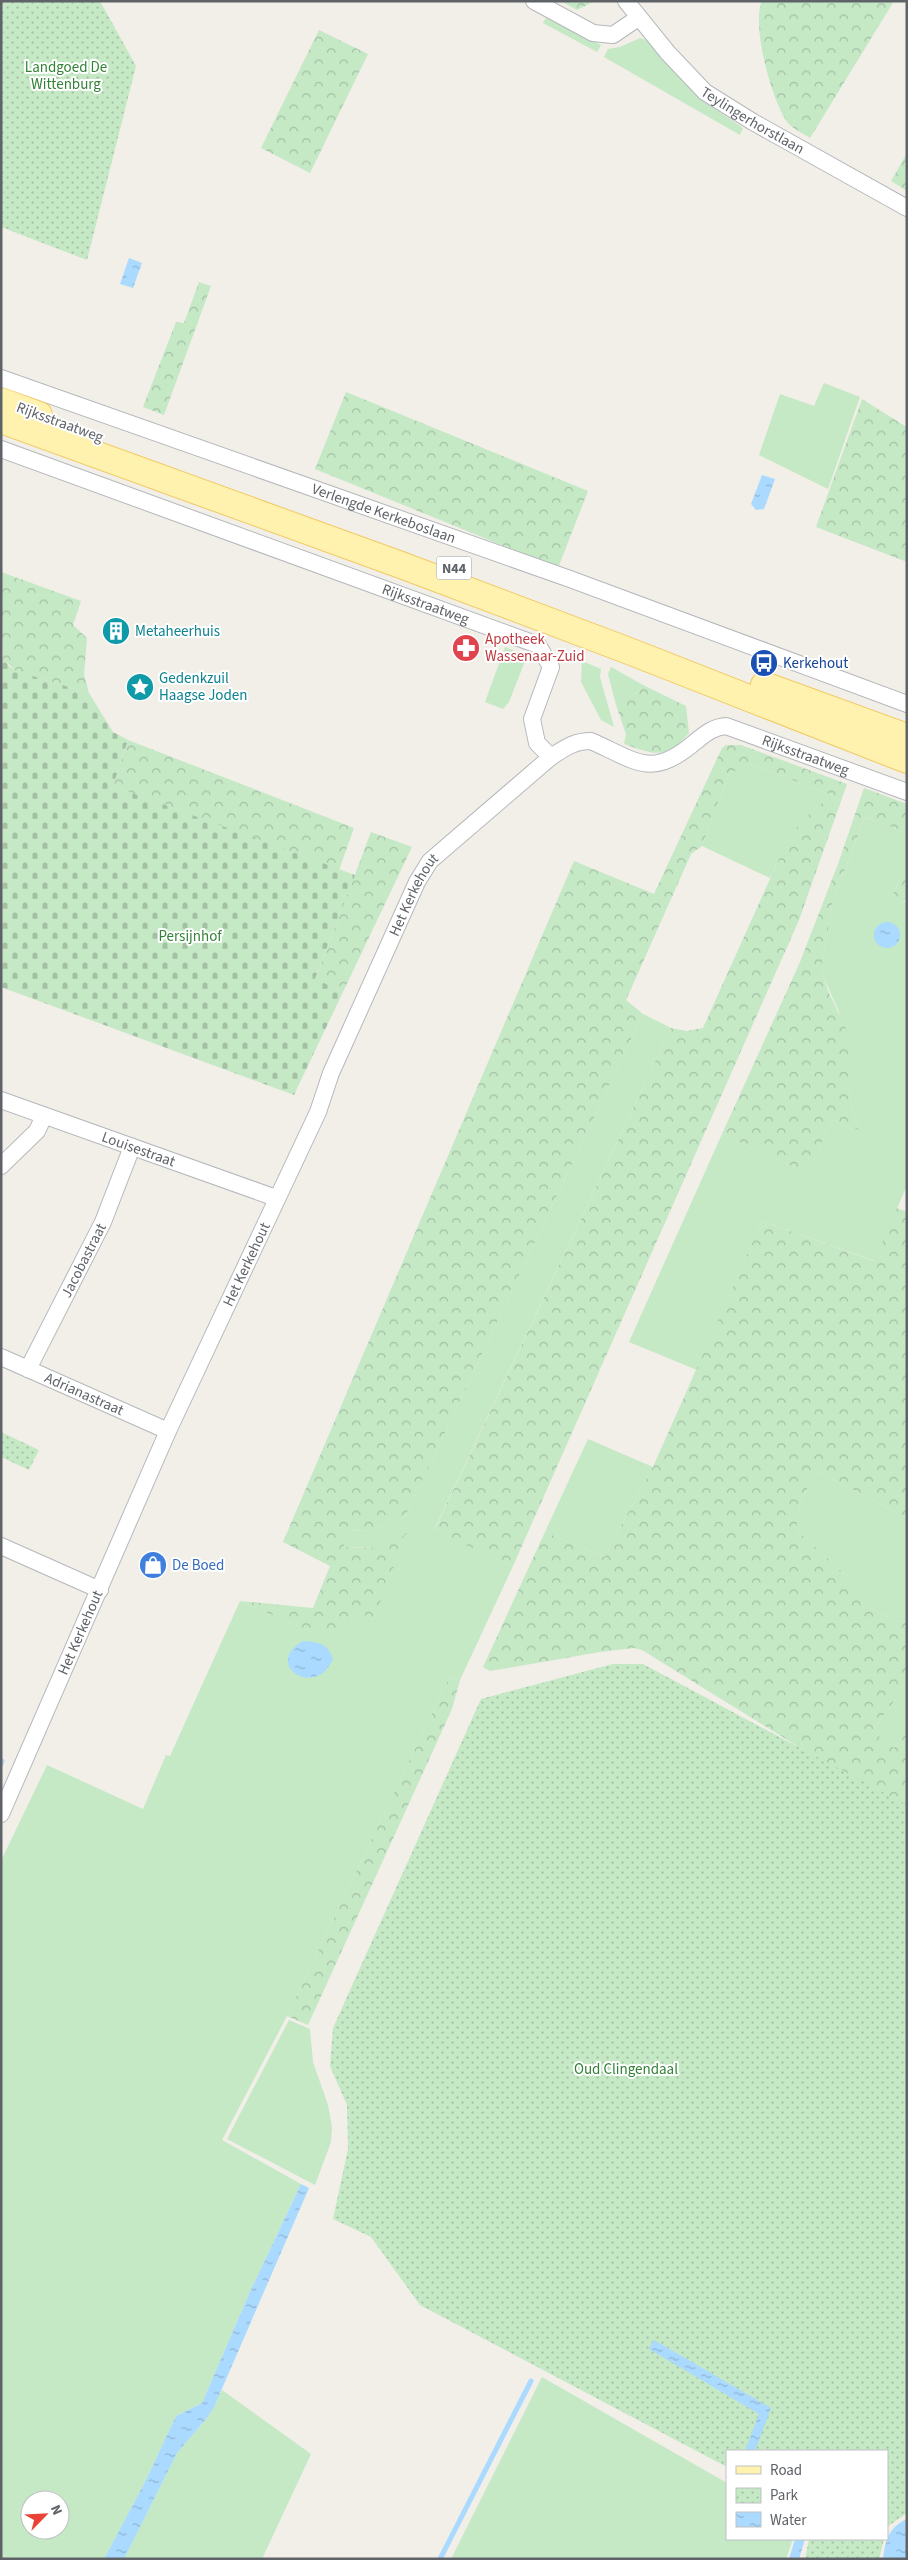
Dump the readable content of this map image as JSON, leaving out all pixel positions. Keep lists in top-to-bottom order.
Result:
{
  "streets": {
    "main road": ["Rijksstraatweg", "N44"],
    "street": [
      "Teylingerhorstlaan",
      "Verlengde Kerkeboslaan",
      "Het Kerkehout",
      "Louisestraat",
      "Jacobastraat",
      "Adrianastraat"
    ]
  },
  "crossings": [
    ["Rijksstraatweg", "Het Kerkehout"],
    ["Het Kerkehout", "Louisestraat"],
    ["Het Kerkehout", "Adrianastraat"],
    ["Louisestraat", "Jacobastraat"],
    ["Jacobastraat", "Adrianastraat"]
  ],
  "parks": ["Landgoed De Wittenburg", "Persijnhof", "Oud Clingendaal"],
  "places": {
    "building": ["Metaheerhuis"],
    "pharmacy": ["Apotheek Wassenaar-Zuid"],
    "bus stop": ["Kerkehout"],
    "place": ["Gedenkzuil Haagse Joden"],
    "shop": ["De Boed"]
  },
  "legend": ["Road", "Park", "Water"],
  "north": "top right"
}
